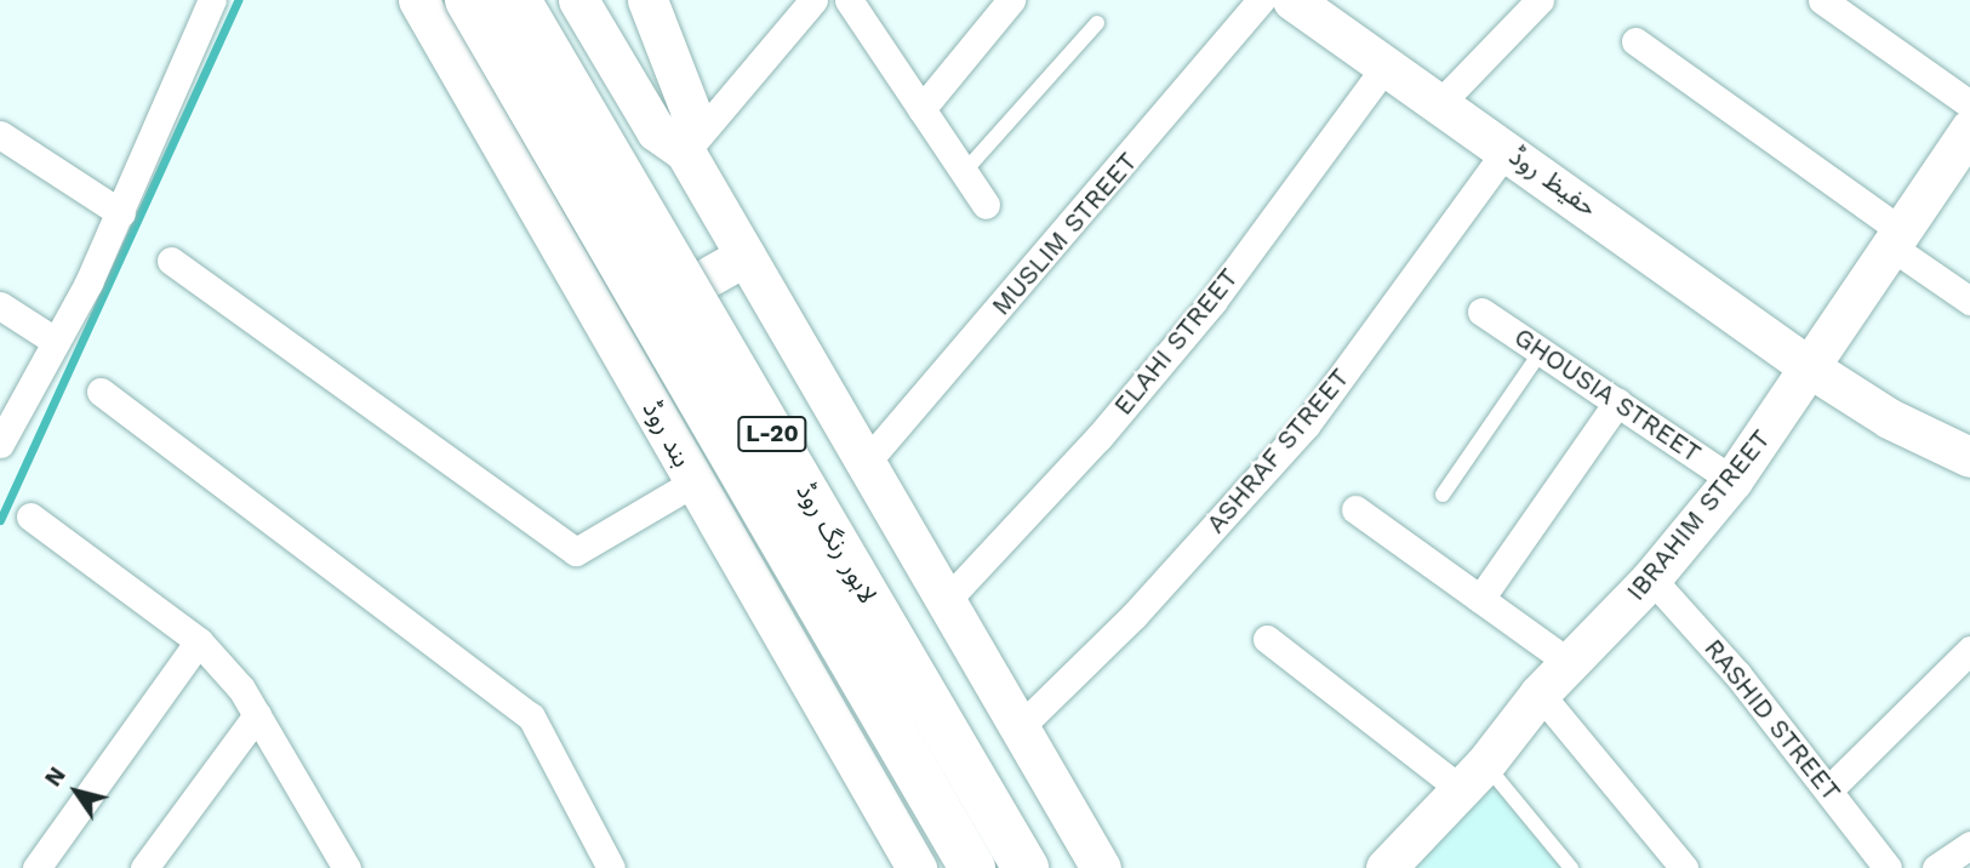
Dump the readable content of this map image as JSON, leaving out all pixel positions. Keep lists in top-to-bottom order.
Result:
{
  "streets": {
    "highway": ["L-20", "لاہور رنگ روڈ"],
    "main road": ["حفیظ روڈ", "بند روڈ", "IBRAHIM STREET"],
    "street": [
      "MUSLIM STREET",
      "ELAHI STREET",
      "GHOUSIA STREET",
      "ASHRAF STREET",
      "RASHID STREET"
    ]
  },
  "crossings": [
    ["حفیظ روڈ", "ELAHI STREET"],
    ["حفیظ روڈ", "ASHRAF STREET"],
    ["حفیظ روڈ", "IBRAHIM STREET"],
    ["GHOUSIA STREET", "IBRAHIM STREET"],
    ["IBRAHIM STREET", "RASHID STREET"]
  ],
  "north": "top left"
}
